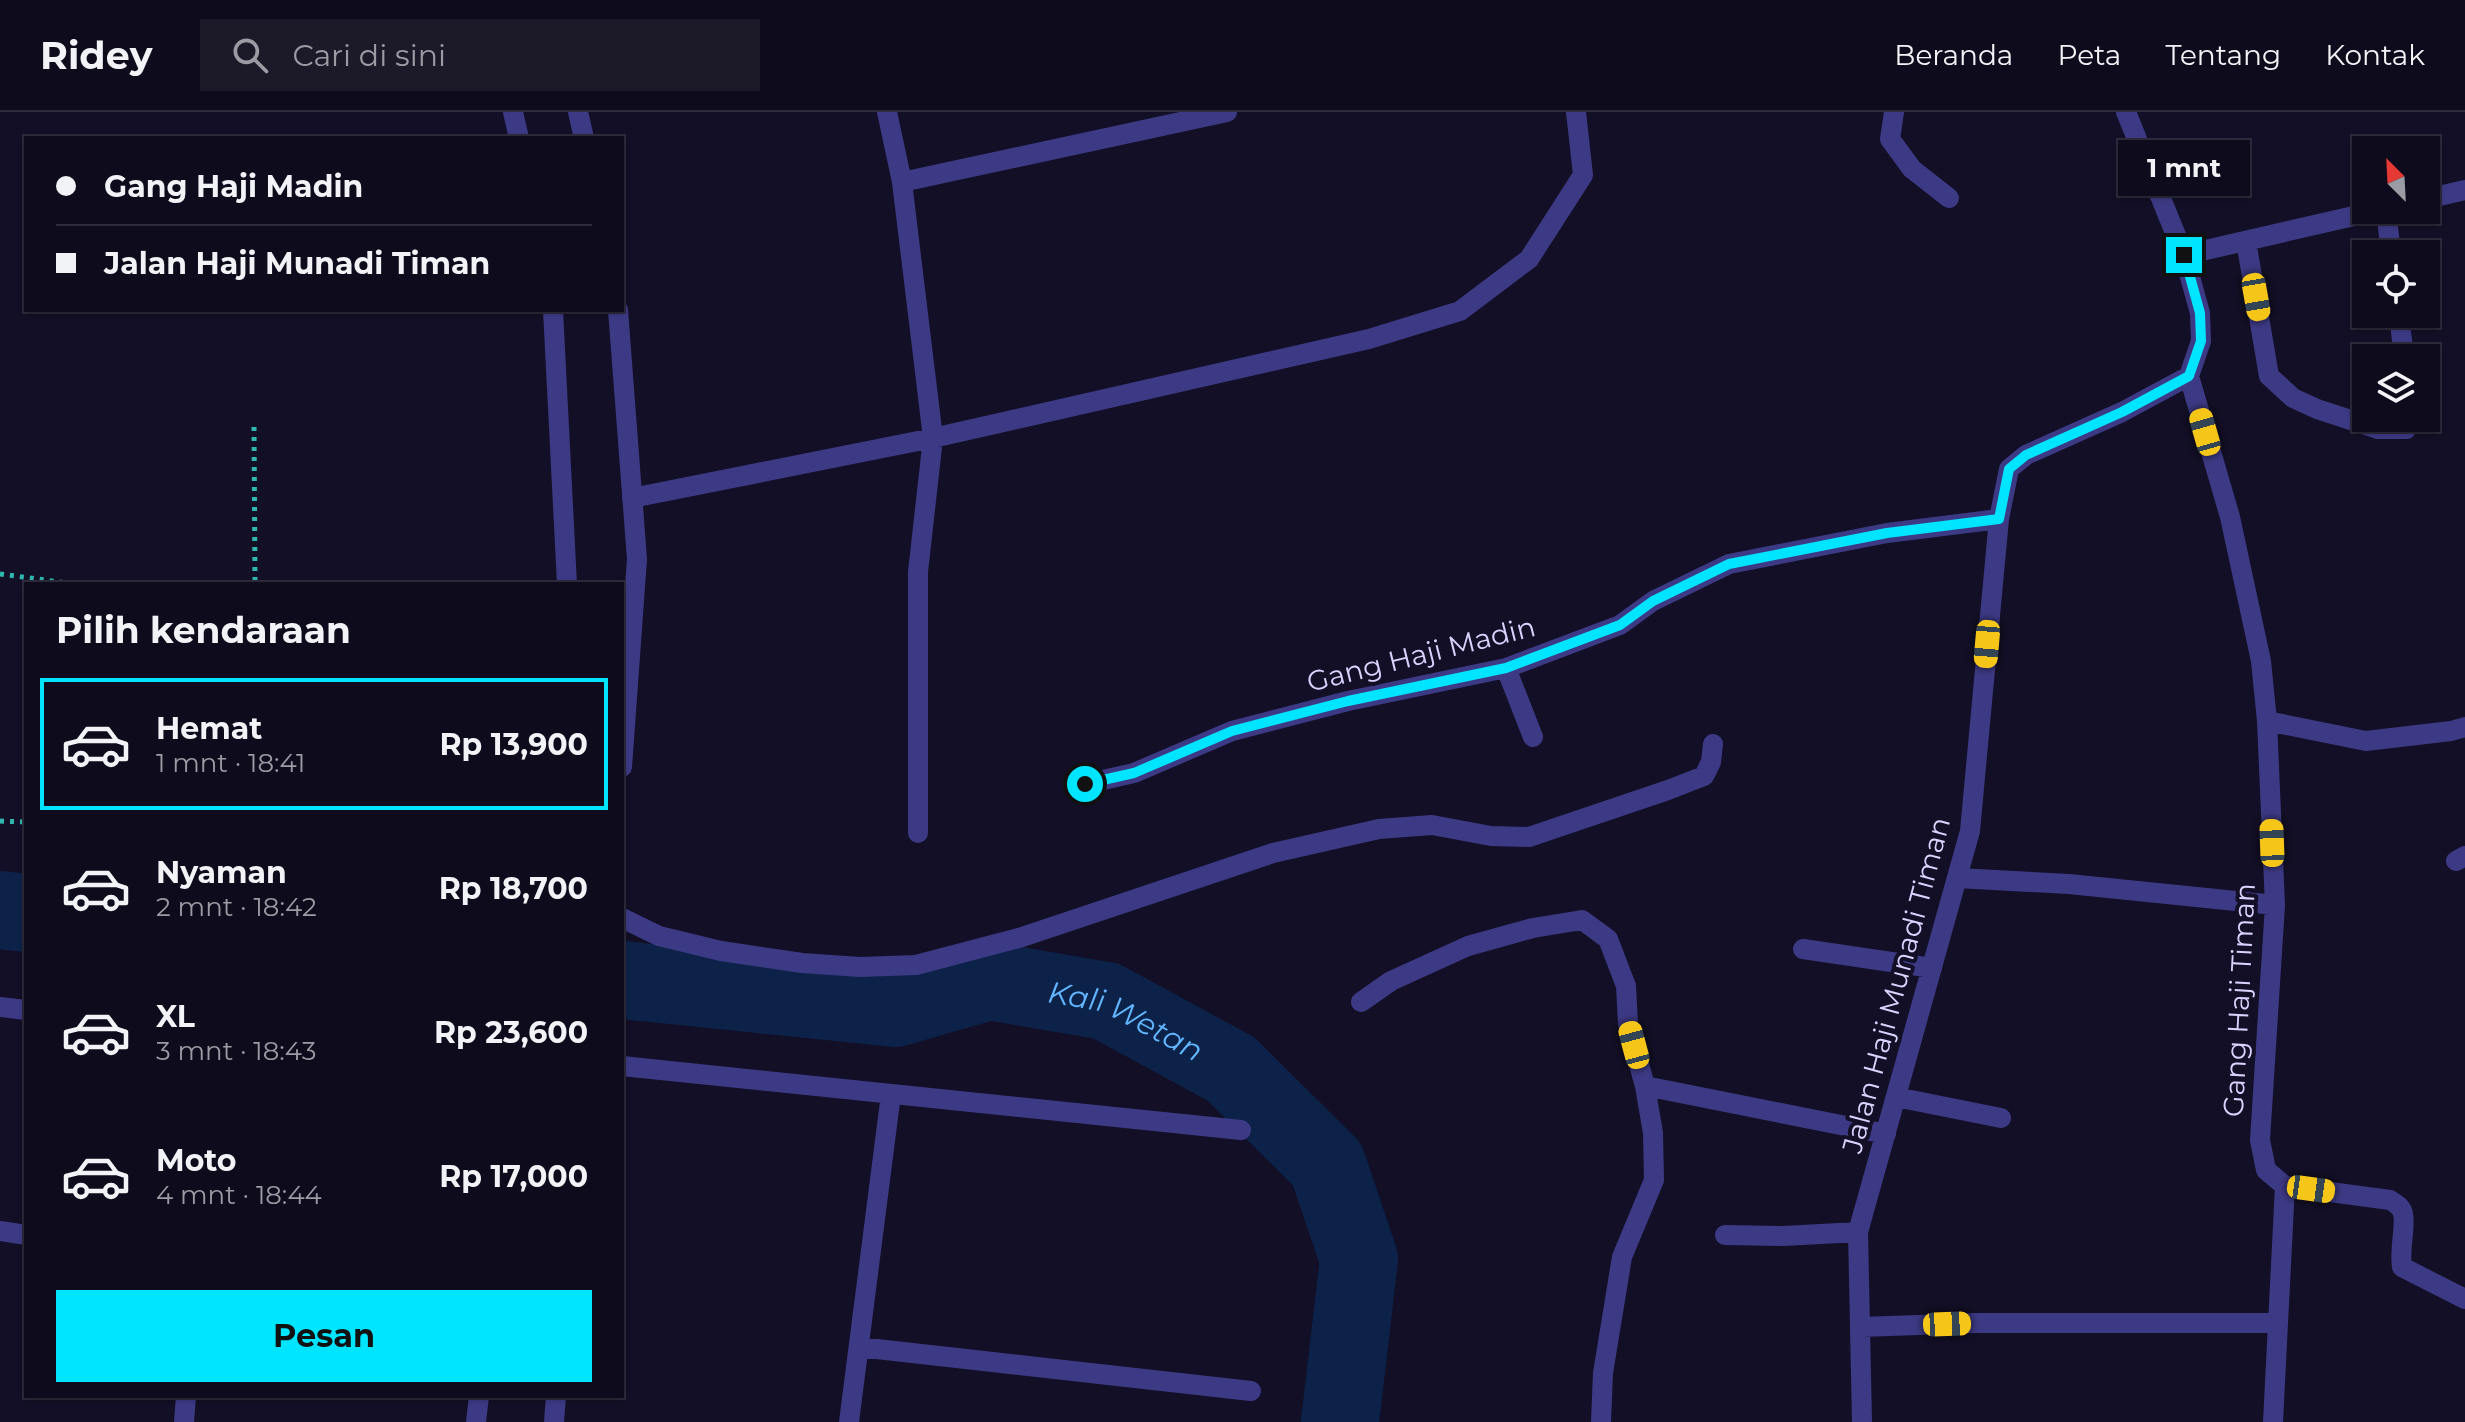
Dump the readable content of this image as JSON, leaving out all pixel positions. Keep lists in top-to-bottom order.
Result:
{
  "streets": {
    "street": ["Gang Haji Madin", "Jalan Haji Munadi Timan", "Gang Haji Timan"]
  },
  "crossings": [
    ["Gang Haji Madin", "Jalan Haji Munadi Timan"],
    ["Jalan Haji Munadi Timan", "Gang Haji Timan"]
  ],
  "water": ["Kali Wetan"],
  "north": "top left",
  "page": {
    "header": "Ridey",
    "search": "Cari di sini",
    "nav": [
      "Beranda",
      "Peta",
      "Tentang",
      "Kontak"
    ],
    "banner": ["Gang Haji Madin", "Jalan Haji Munadi Timan"],
    "bubble": "1 mnt",
    "heading": "Pilih kendaraan",
    "list": [
      {
        "name": "Hemat",
        "note": "1 mnt · 18:41",
        "value": "Rp 13,900"
      },
      {
        "name": "Nyaman",
        "note": "2 mnt · 18:42",
        "value": "Rp 18,700"
      },
      {
        "name": "XL",
        "note": "3 mnt · 18:43",
        "value": "Rp 23,600"
      },
      {
        "name": "Moto",
        "note": "4 mnt · 18:44",
        "value": "Rp 17,000"
      }
    ],
    "buttons": "Pesan"
  }
}
